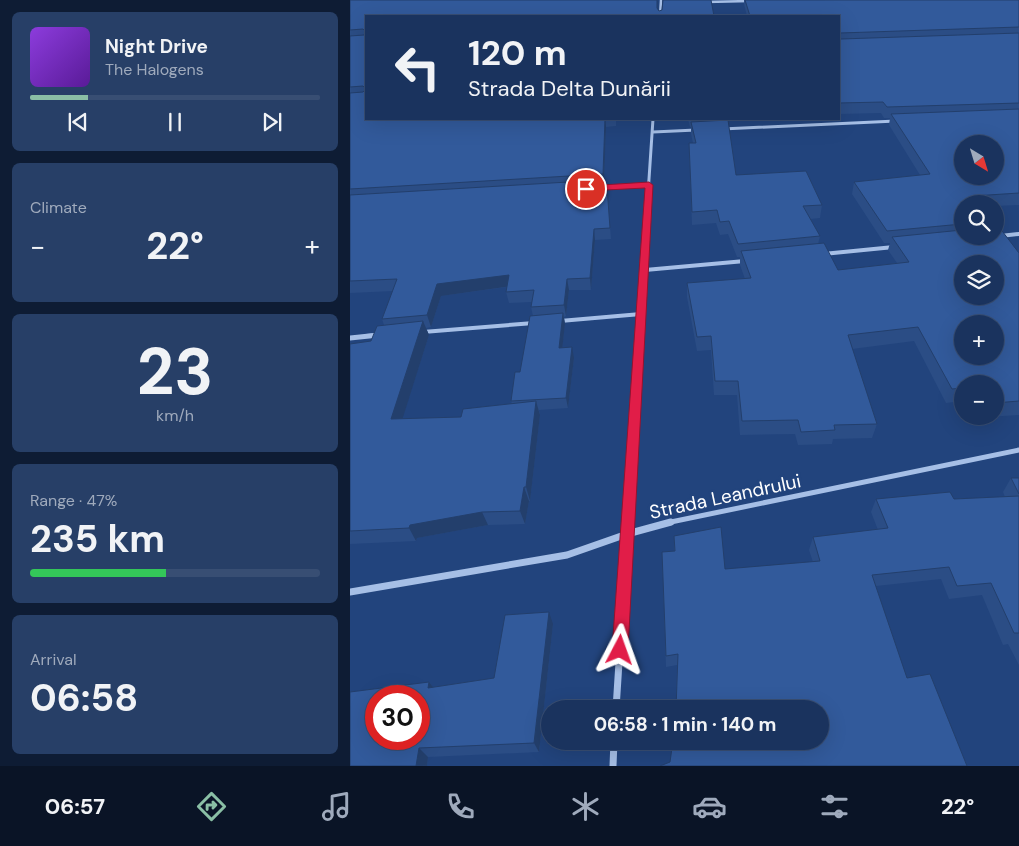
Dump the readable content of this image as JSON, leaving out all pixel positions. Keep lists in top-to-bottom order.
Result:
{
  "streets": {
    "street": ["Strada Leandrului"]
  },
  "north": "bottom right",
  "page": {
    "turn": ["120 m", "Strada Delta Dunării"],
    "song": ["Night Drive", "The Halogens"],
    "map_buttons": ["+", "−"],
    "tile": [
      "Climate",
      ["23", "km/h"],
      ["Range · 47%", "235 km"],
      ["Arrival", "06:58"]
    ],
    "heat": ["−", "22°", "+"],
    "limit": "30",
    "trip": "06:58 · 1 min · 140 m",
    "tabs": ["06:57", "22°"]
  }
}
